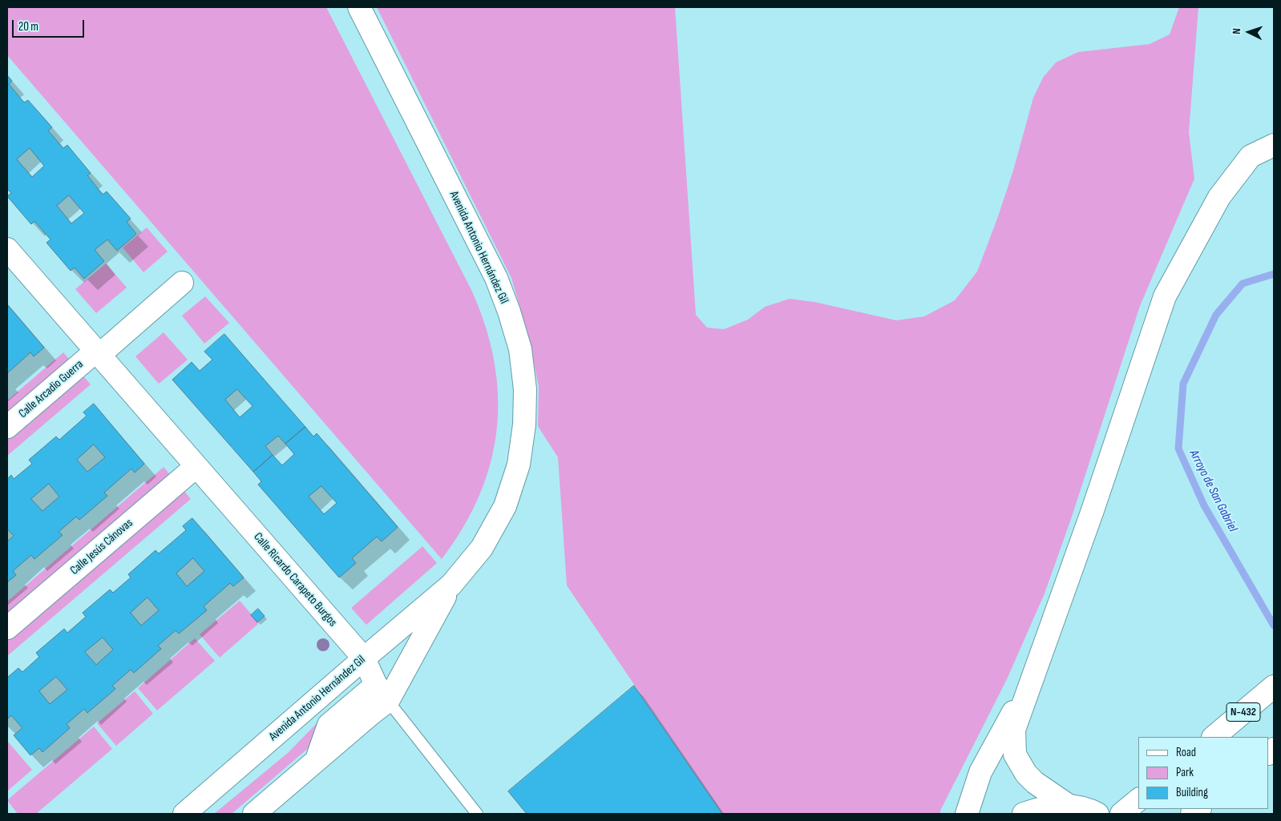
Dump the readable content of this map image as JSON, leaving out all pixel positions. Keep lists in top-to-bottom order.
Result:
{
  "streets": {
    "main road": [
      "Avenida Antonio Hernández Gil",
      "Calle Arcadio Guerra",
      "Calle Jesús Cánovas",
      "Calle Ricardo Carapeto Burgos",
      "N-432"
    ]
  },
  "crossings": [
    ["Avenida Antonio Hernández Gil", "Calle Ricardo Carapeto Burgos"],
    ["Calle Arcadio Guerra", "Calle Ricardo Carapeto Burgos"],
    ["Calle Jesús Cánovas", "Calle Ricardo Carapeto Burgos"]
  ],
  "water": ["Arroyo de San Gabriel"],
  "legend": ["Road", "Park", "Building"],
  "scale_bar": "20 m",
  "north": "left"
}
